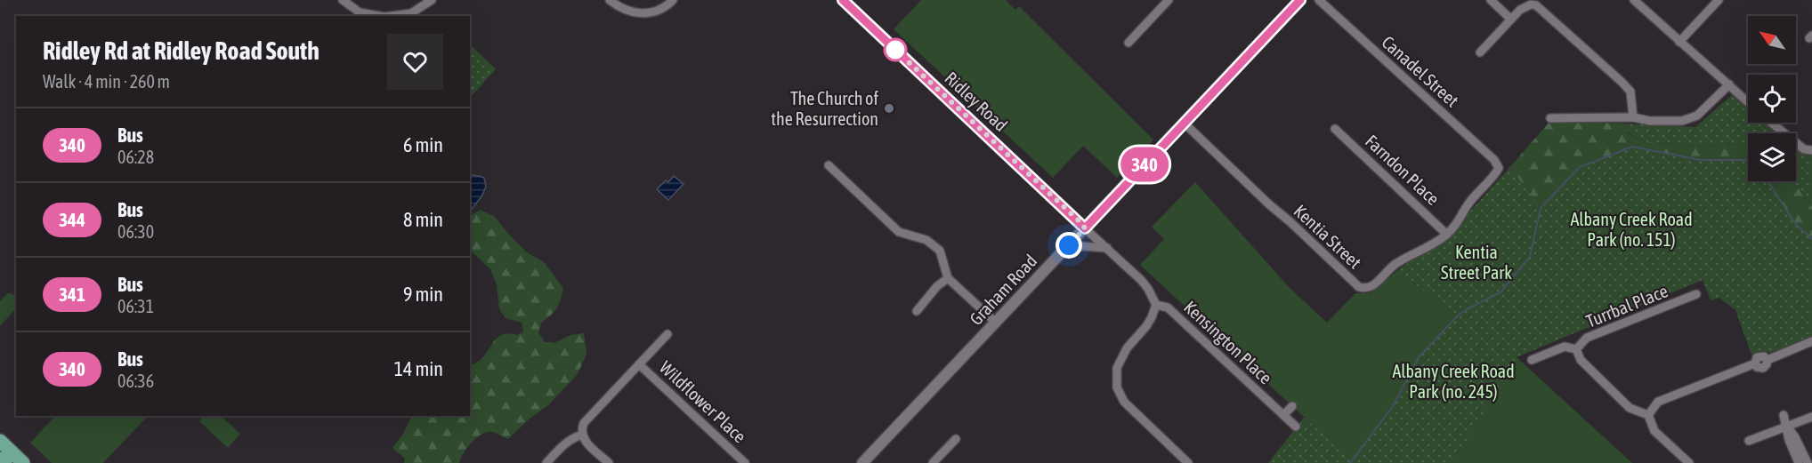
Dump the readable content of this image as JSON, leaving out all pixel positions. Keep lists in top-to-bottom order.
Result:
{
  "streets": {
    "street": [
      "Canadel Street",
      "Ridley Road",
      "Farndon Place",
      "Kentia Street",
      "Graham Road",
      "Turrbal Place",
      "Kensington Place",
      "Wildflower Place"
    ]
  },
  "crossings": [
    ["Canadel Street", "Kentia Street"],
    ["Ridley Road", "Graham Road"],
    ["Ridley Road", "Kensington Place"],
    ["Farndon Place", "Kentia Street"],
    ["Kentia Street", "Graham Road"],
    ["Graham Road", "Kensington Place"]
  ],
  "parks": ["Albany Creek Road Park (no. 151)", "Kentia Street Park", "Albany Creek Road Park (no. 245)"],
  "places": ["The Church of the Resurrection"],
  "lines": ["bus line 340"],
  "north": "top left",
  "page": {
    "on_map": "340",
    "heading": ["Ridley Rd at Ridley Road South", "Walk · 4 min · 260 m"],
    "list": [
      {
        "mark": "340",
        "name": "Bus",
        "note": "06:28",
        "value": "6 min"
      },
      {
        "mark": "344",
        "name": "Bus",
        "note": "06:30",
        "value": "8 min"
      },
      {
        "mark": "341",
        "name": "Bus",
        "note": "06:31",
        "value": "9 min"
      },
      {
        "mark": "340",
        "name": "Bus",
        "note": "06:36",
        "value": "14 min"
      }
    ]
  }
}
